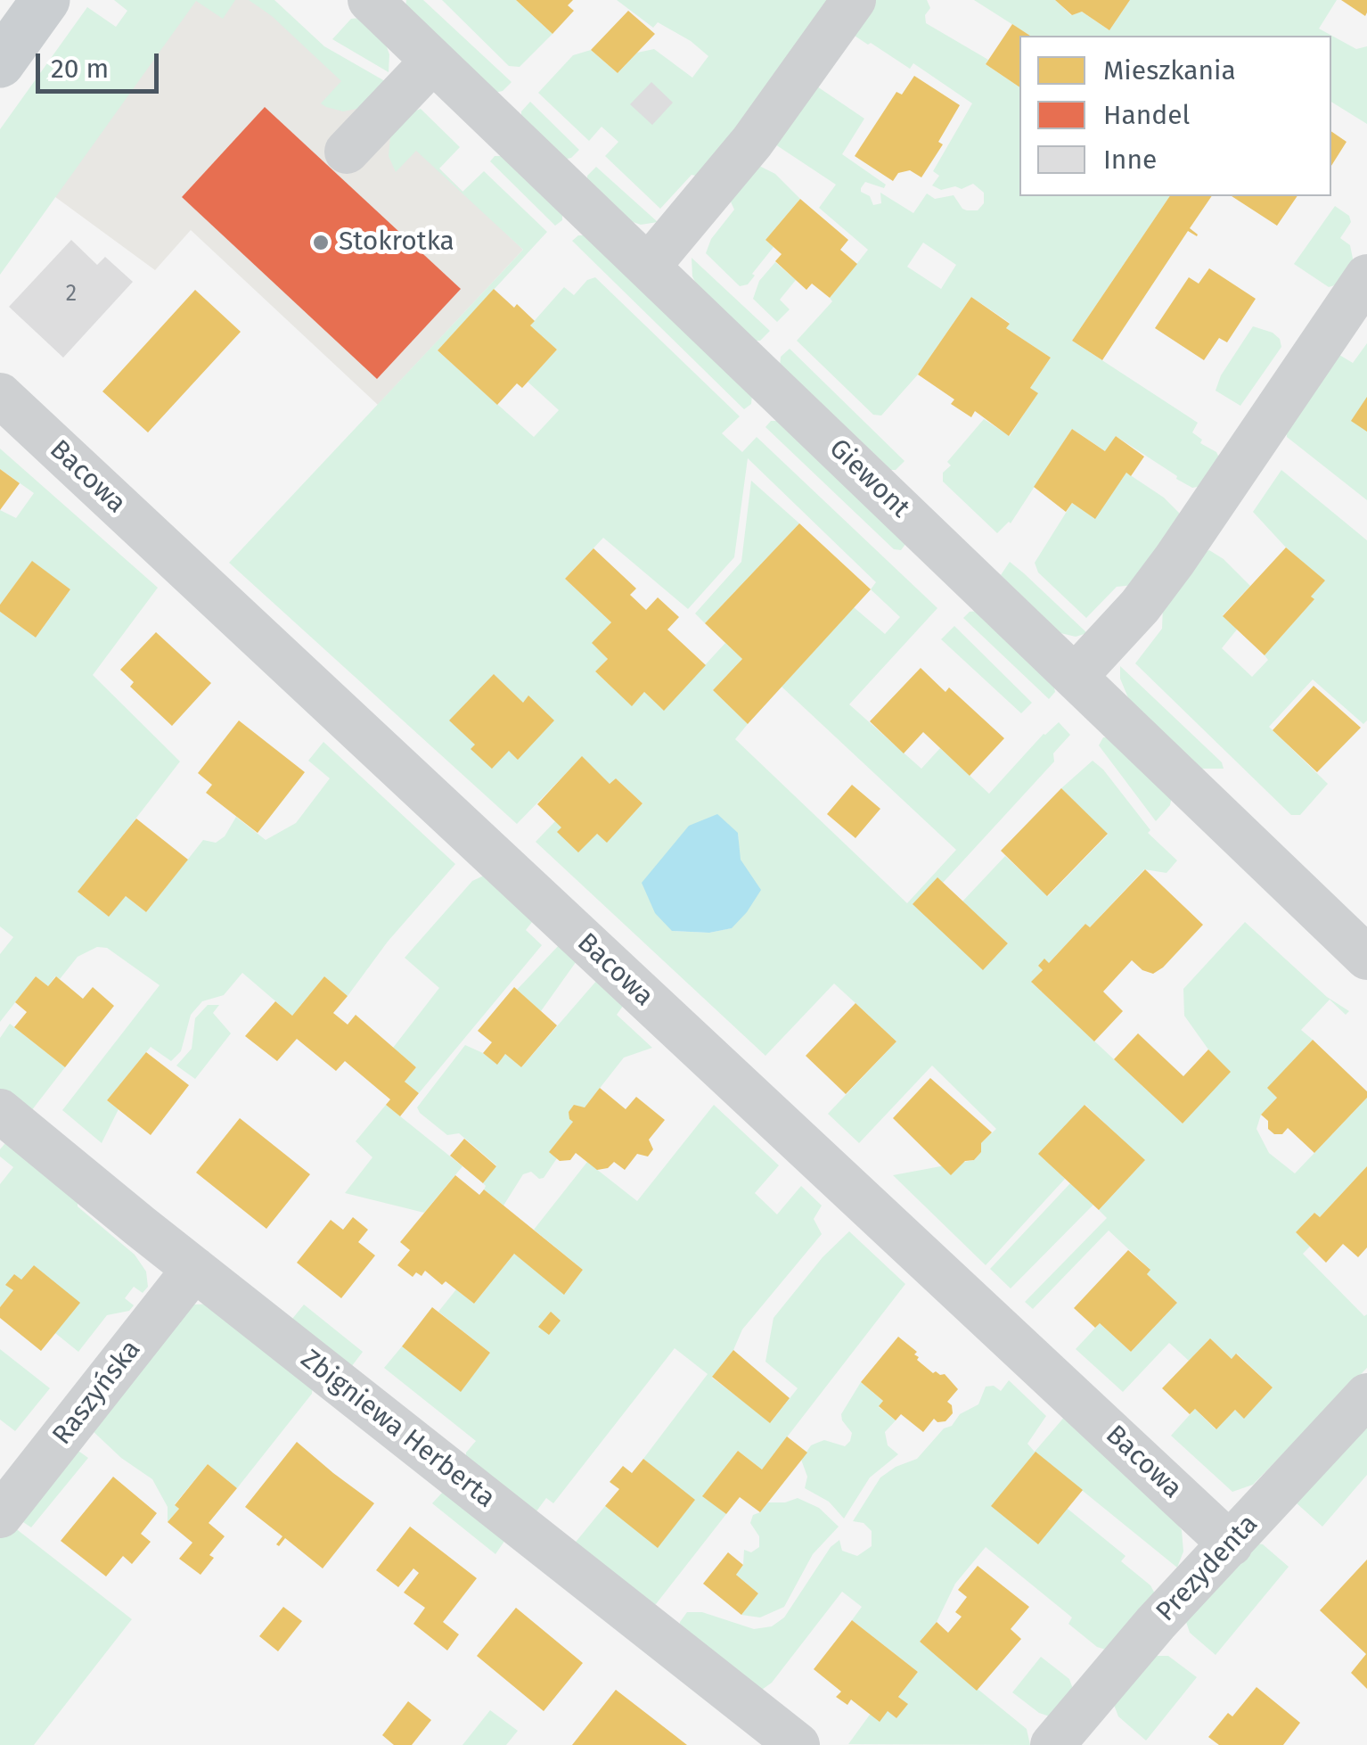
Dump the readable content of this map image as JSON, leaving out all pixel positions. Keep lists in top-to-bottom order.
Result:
{
  "streets": {
    "street": [
      "Bacowa",
      "Giewont",
      "Raszyńska",
      "Zbigniewa Herberta",
      "Prezydenta"
    ]
  },
  "crossings": [
    ["Bacowa", "Prezydenta"],
    ["Raszyńska", "Zbigniewa Herberta"]
  ],
  "places": ["Stokrotka"],
  "house_numbers": ["2"],
  "legend": ["Mieszkania", "Handel", "Inne"],
  "scale_bar": "20 m"
}
